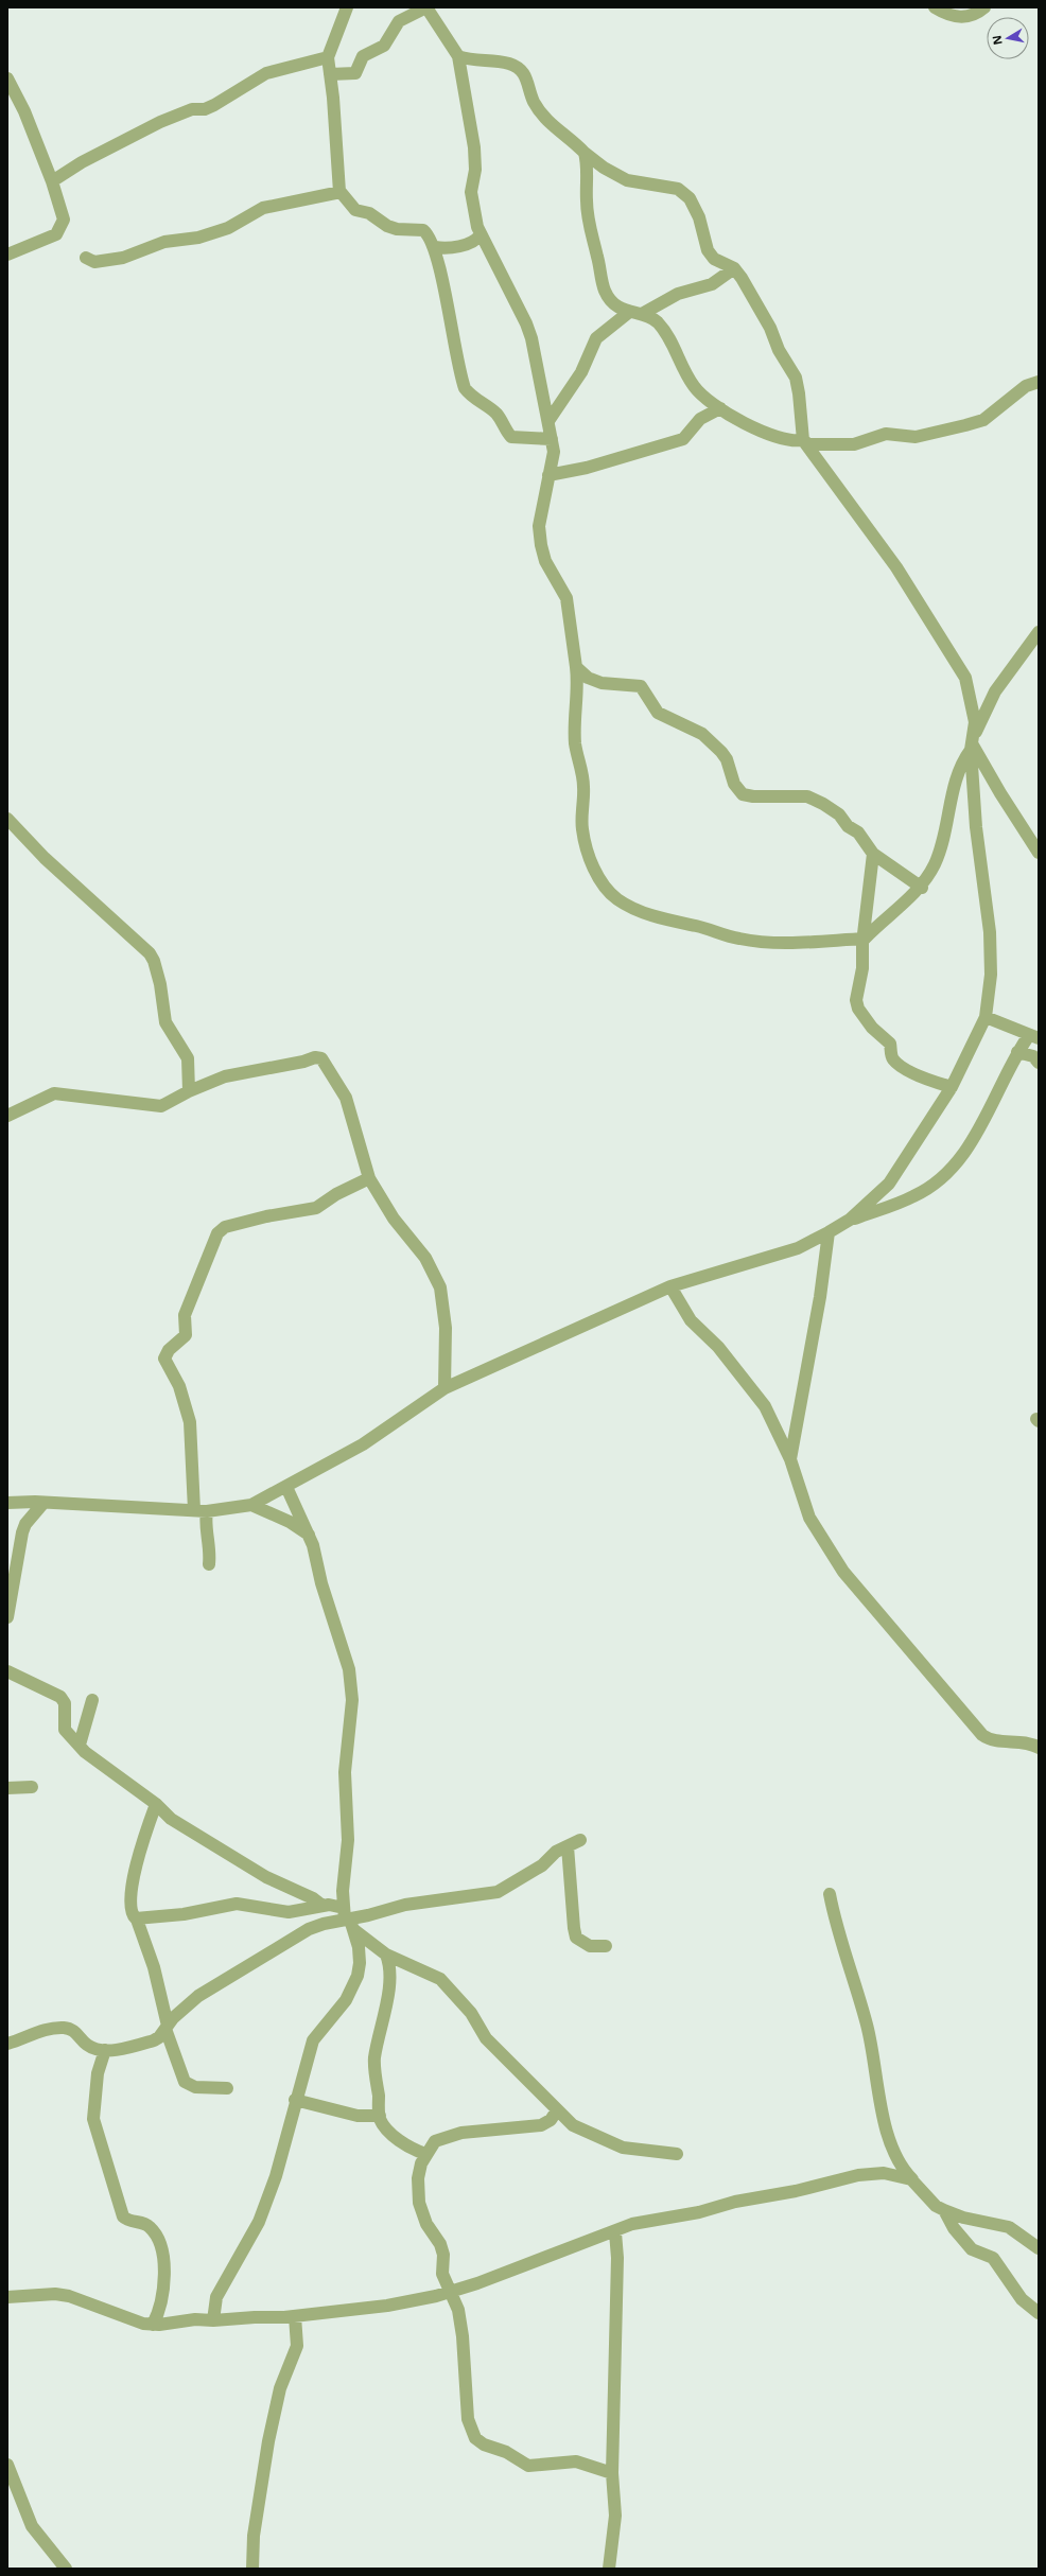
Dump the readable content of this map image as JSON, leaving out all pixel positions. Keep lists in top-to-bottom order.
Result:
{
  "north": "left"
}
